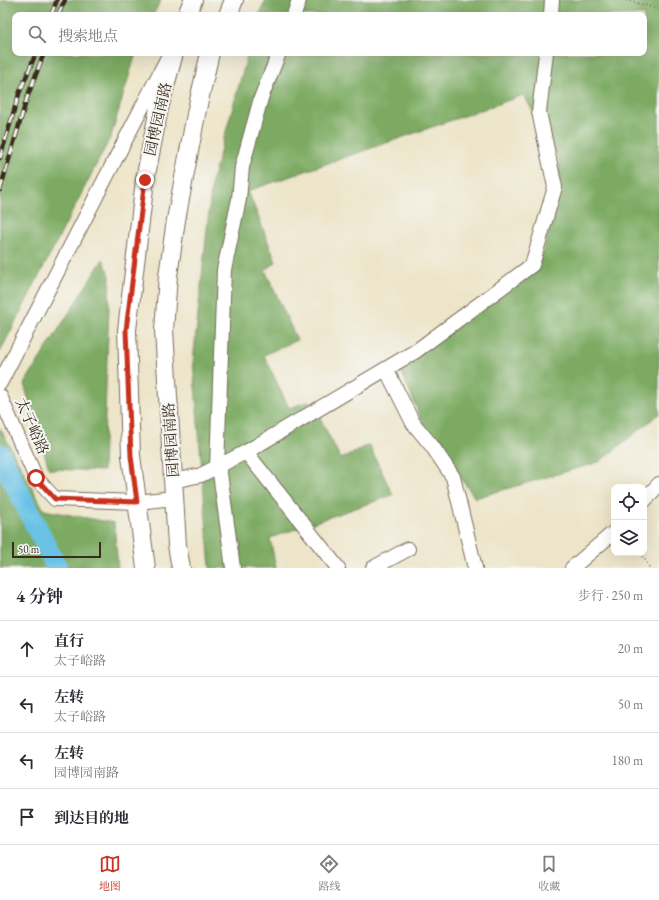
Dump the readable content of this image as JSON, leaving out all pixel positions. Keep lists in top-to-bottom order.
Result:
{
  "streets": {
    "main road": ["园博园南路"],
    "street": ["太子峪路"]
  },
  "crossings": [
    ["园博园南路", "太子峪路"]
  ],
  "scale_bar": "50 m",
  "page": {
    "search": "搜索地点",
    "scale": "50 m",
    "heading": ["4 分钟", "步行 · 250 m"],
    "list": [
      ["直行", "太子峪路", "20 m"],
      ["左转", "太子峪路", "50 m"],
      ["左转", "园博园南路", "180 m"],
      "到达目的地"
    ],
    "nav": ["地图", "路线", "收藏"]
  }
}
